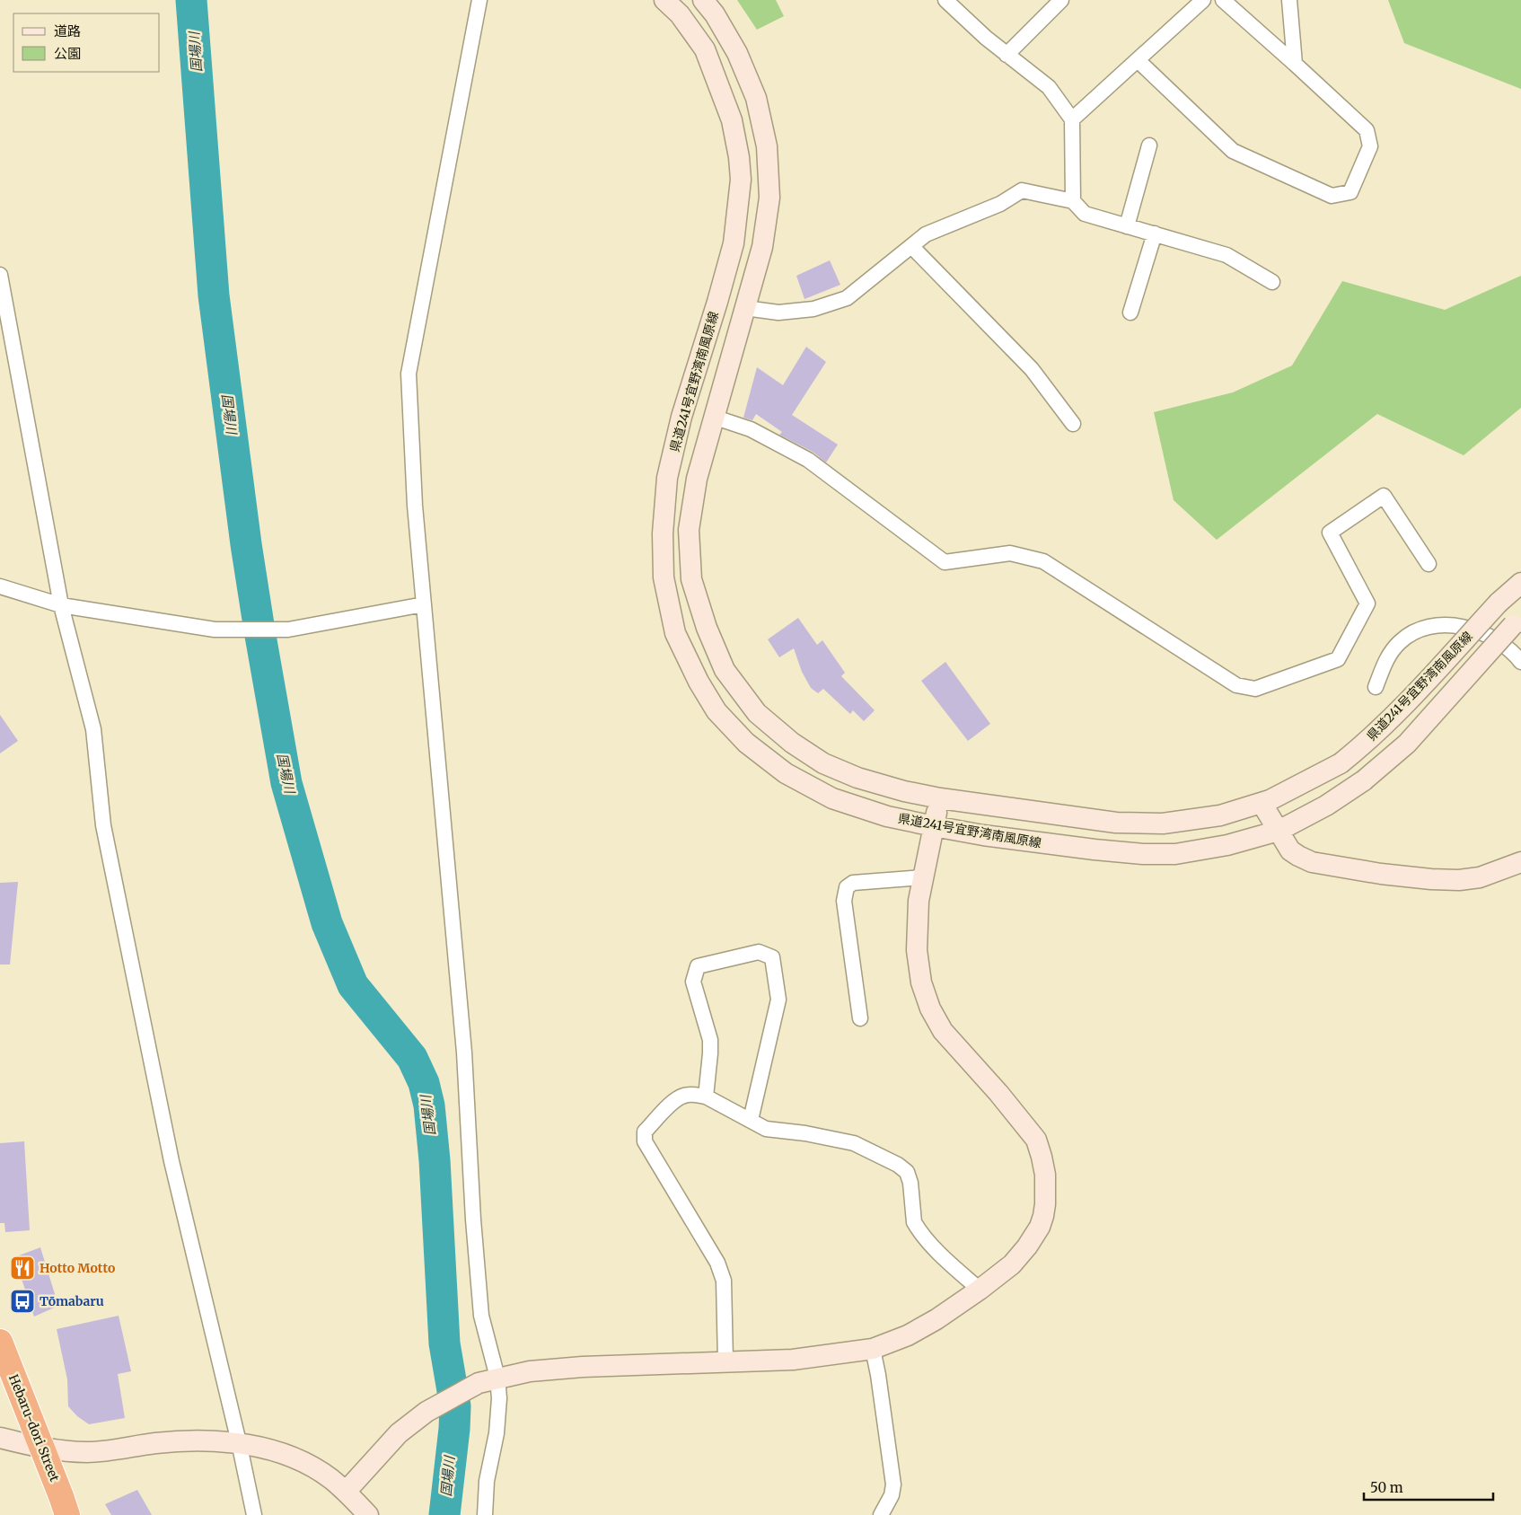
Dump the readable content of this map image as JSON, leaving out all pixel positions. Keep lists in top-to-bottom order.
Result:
{
  "streets": {
    "highway": ["Hebaru-dori Street"],
    "main road": ["県道241号宜野湾南風原線"]
  },
  "water": ["国場川"],
  "places": {
    "restaurant": ["Hotto Motto"],
    "bus stop": ["Tōmabaru"]
  },
  "legend": ["道路", "公園"],
  "scale_bar": "50 m"
}
